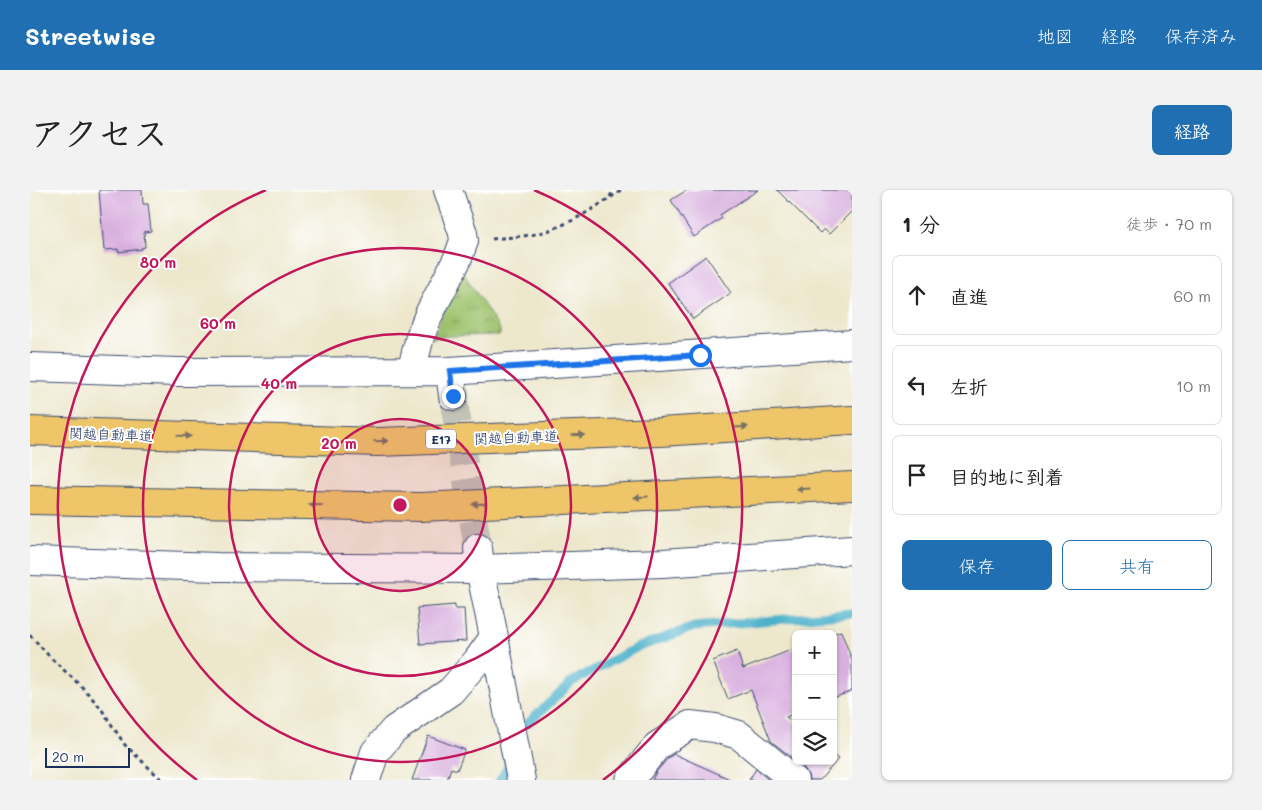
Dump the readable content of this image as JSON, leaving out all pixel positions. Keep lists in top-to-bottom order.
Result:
{
  "streets": {
    "highway": ["関越自動車道", "E17"]
  },
  "scale_bar": "20 m",
  "page": {
    "header": "Streetwise",
    "nav": ["地図", "経路", "保存済み"],
    "title": "アクセス",
    "buttons": [
      "経路",
      ["保存", "共有"]
    ],
    "heading": ["1 分", "徒歩 · 70 m"],
    "list": [
      ["直進", "60 m"],
      ["左折", "10 m"],
      "目的地に到着"
    ],
    "map_buttons": ["+", "−"],
    "scale": "20 m"
  },
  "rings": [
    "80 m",
    "60 m",
    "40 m",
    "20 m"
  ]
}
